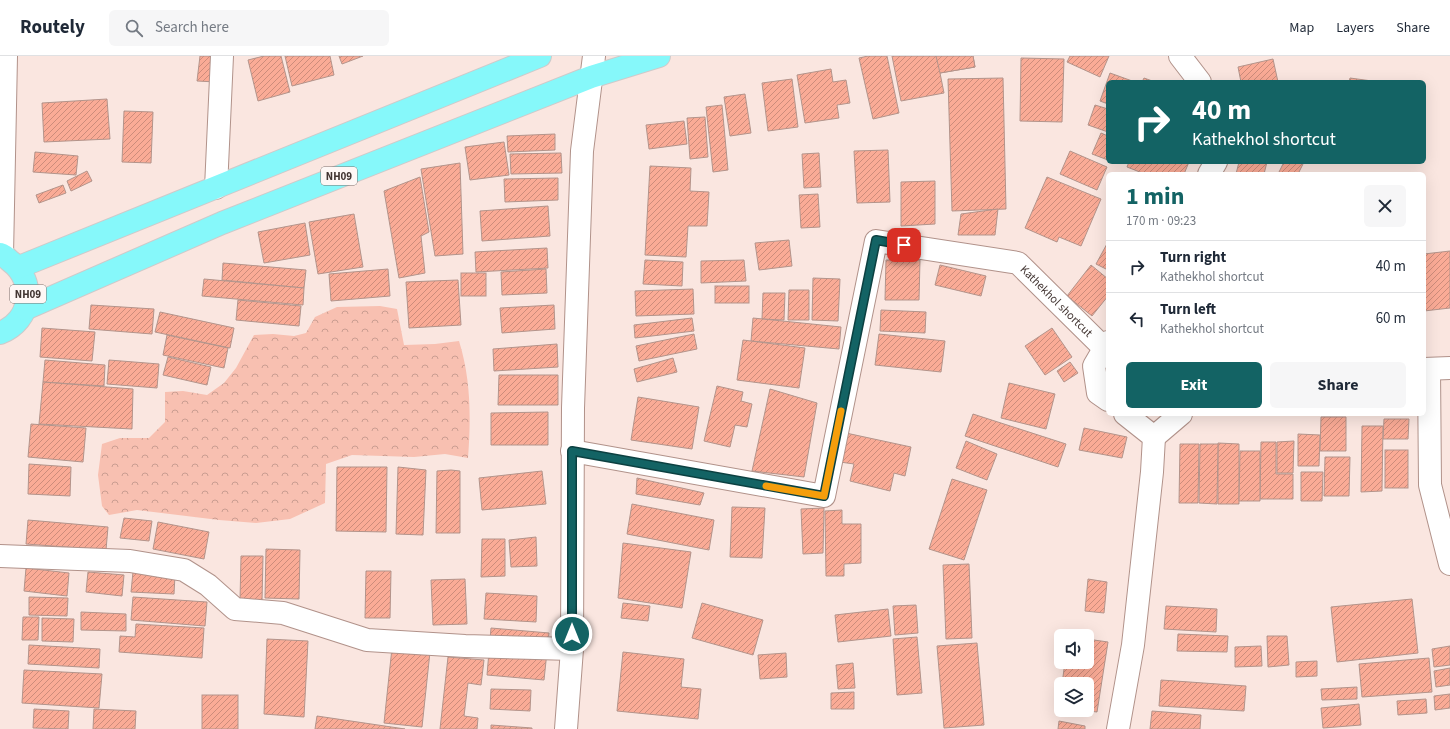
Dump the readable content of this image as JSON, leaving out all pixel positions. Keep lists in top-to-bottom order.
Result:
{
  "streets": {
    "main road": ["NH09"],
    "street": ["Kathekhol shortcut"]
  },
  "page": {
    "header": "Routely",
    "search": "Search here",
    "nav": ["Map", "Layers", "Share"],
    "turn": ["40 m", "Kathekhol shortcut"],
    "heading": ["1 min", "170 m · 09:23"],
    "list": [
      {
        "name": "Turn right",
        "note": "Kathekhol shortcut",
        "value": "40 m"
      },
      {
        "name": "Turn left",
        "note": "Kathekhol shortcut",
        "value": "60 m"
      }
    ],
    "buttons": ["Exit", "Share"]
  }
}
